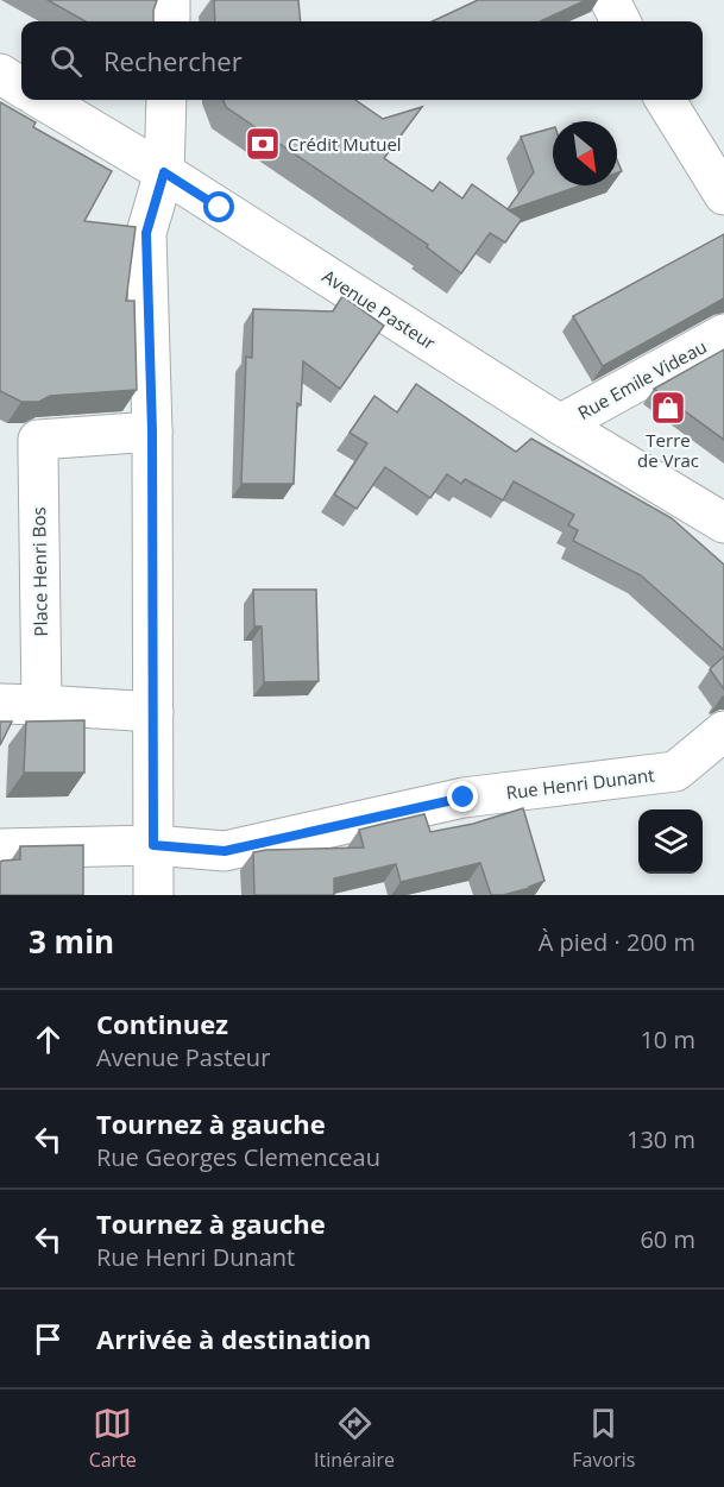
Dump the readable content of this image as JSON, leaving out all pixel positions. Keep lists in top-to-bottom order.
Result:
{
  "streets": {
    "street": [
      "Avenue Pasteur",
      "Rue Emile Videau",
      "Place Henri Bos",
      "Rue Henri Dunant"
    ]
  },
  "crossings": [
    ["Avenue Pasteur", "Rue Emile Videau"]
  ],
  "places": {
    "bank": ["Crédit Mutuel"],
    "shop": ["Terre de Vrac"]
  },
  "north": "bottom right",
  "page": {
    "search": "Rechercher",
    "heading": ["3 min", "À pied · 200 m"],
    "list": [
      ["Continuez", "Avenue Pasteur", "10 m"],
      ["Tournez à gauche", "Rue Georges Clemenceau", "130 m"],
      ["Tournez à gauche", "Rue Henri Dunant", "60 m"],
      "Arrivée à destination"
    ],
    "nav": ["Carte", "Itinéraire", "Favoris"]
  }
}
